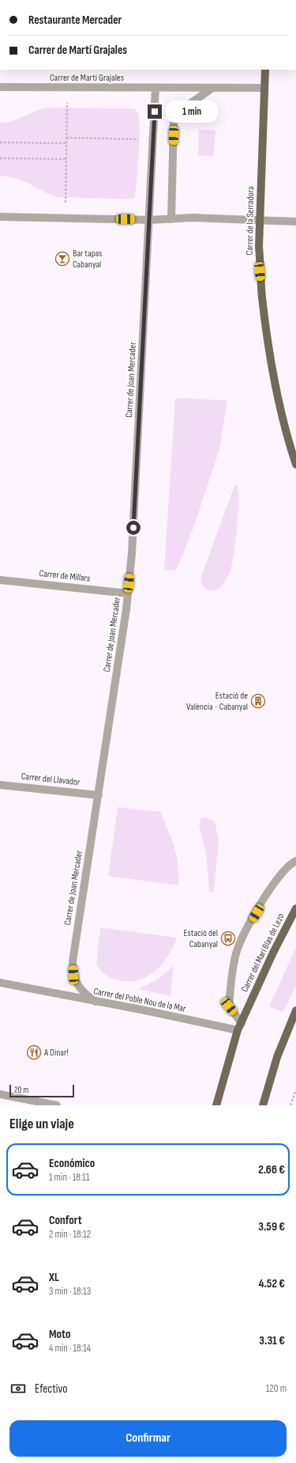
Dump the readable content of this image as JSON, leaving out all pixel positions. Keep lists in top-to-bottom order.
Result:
{
  "streets": {
    "main road": ["Carrer de la Serradora", "Carrer del Marí Blas de Lezo"],
    "street": [
      "Carrer de Martí Grajales",
      "Carrer de Joan Mercader",
      "Carrer de Millars",
      "Carrer del Llavador",
      "Carrer del Poble Nou de la Mar"
    ]
  },
  "crossings": [
    ["Carrer de Martí Grajales", "Carrer de la Serradora"],
    ["Carrer de Joan Mercader", "Carrer de Millars"],
    ["Carrer de Joan Mercader", "Carrer del Llavador"],
    ["Carrer de Joan Mercader", "Carrer del Poble Nou de la Mar"],
    ["Carrer del Marí Blas de Lezo", "Carrer del Poble Nou de la Mar"]
  ],
  "places": {
    "bar": ["Bar tapas Cabanyal"],
    "building": ["Estació de València - Cabanyal"],
    "bus stop": ["Estació del Cabanyal"],
    "restaurant": ["A Dinar!"]
  },
  "scale_bar": "20 m",
  "page": {
    "banner": ["Restaurante Mercader", "Carrer de Martí Grajales"],
    "bubble": "1 min",
    "scale": "20 m",
    "heading": "Elige un viaje",
    "list": [
      {
        "name": "Económico",
        "note": "1 min · 18:11",
        "value": "2.66 €"
      },
      {
        "name": "Confort",
        "note": "2 min · 18:12",
        "value": "3.59 €"
      },
      {
        "name": "XL",
        "note": "3 min · 18:13",
        "value": "4.52 €"
      },
      {
        "name": "Moto",
        "note": "4 min · 18:14",
        "value": "3.31 €"
      }
    ],
    "pay": ["Efectivo", "120 m"],
    "buttons": "Confirmar"
  }
}
